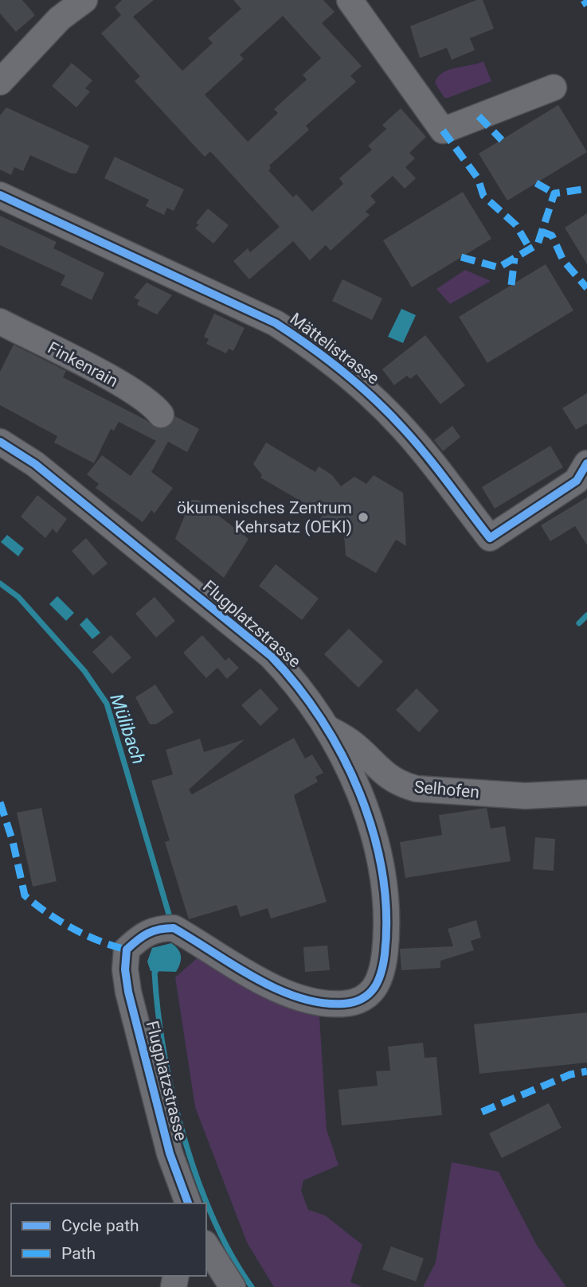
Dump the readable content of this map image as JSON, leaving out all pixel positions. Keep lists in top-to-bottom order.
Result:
{
  "streets": {
    "street": [
      "Mättelistrasse",
      "Finkenrain",
      "Flugplatzstrasse",
      "Selhofen"
    ]
  },
  "crossings": [
    ["Flugplatzstrasse", "Selhofen"]
  ],
  "water": ["Mülibach"],
  "places": ["ökumenisches Zentrum Kehrsatz (OEKI)"],
  "legend": ["Cycle path", "Path"]
}
